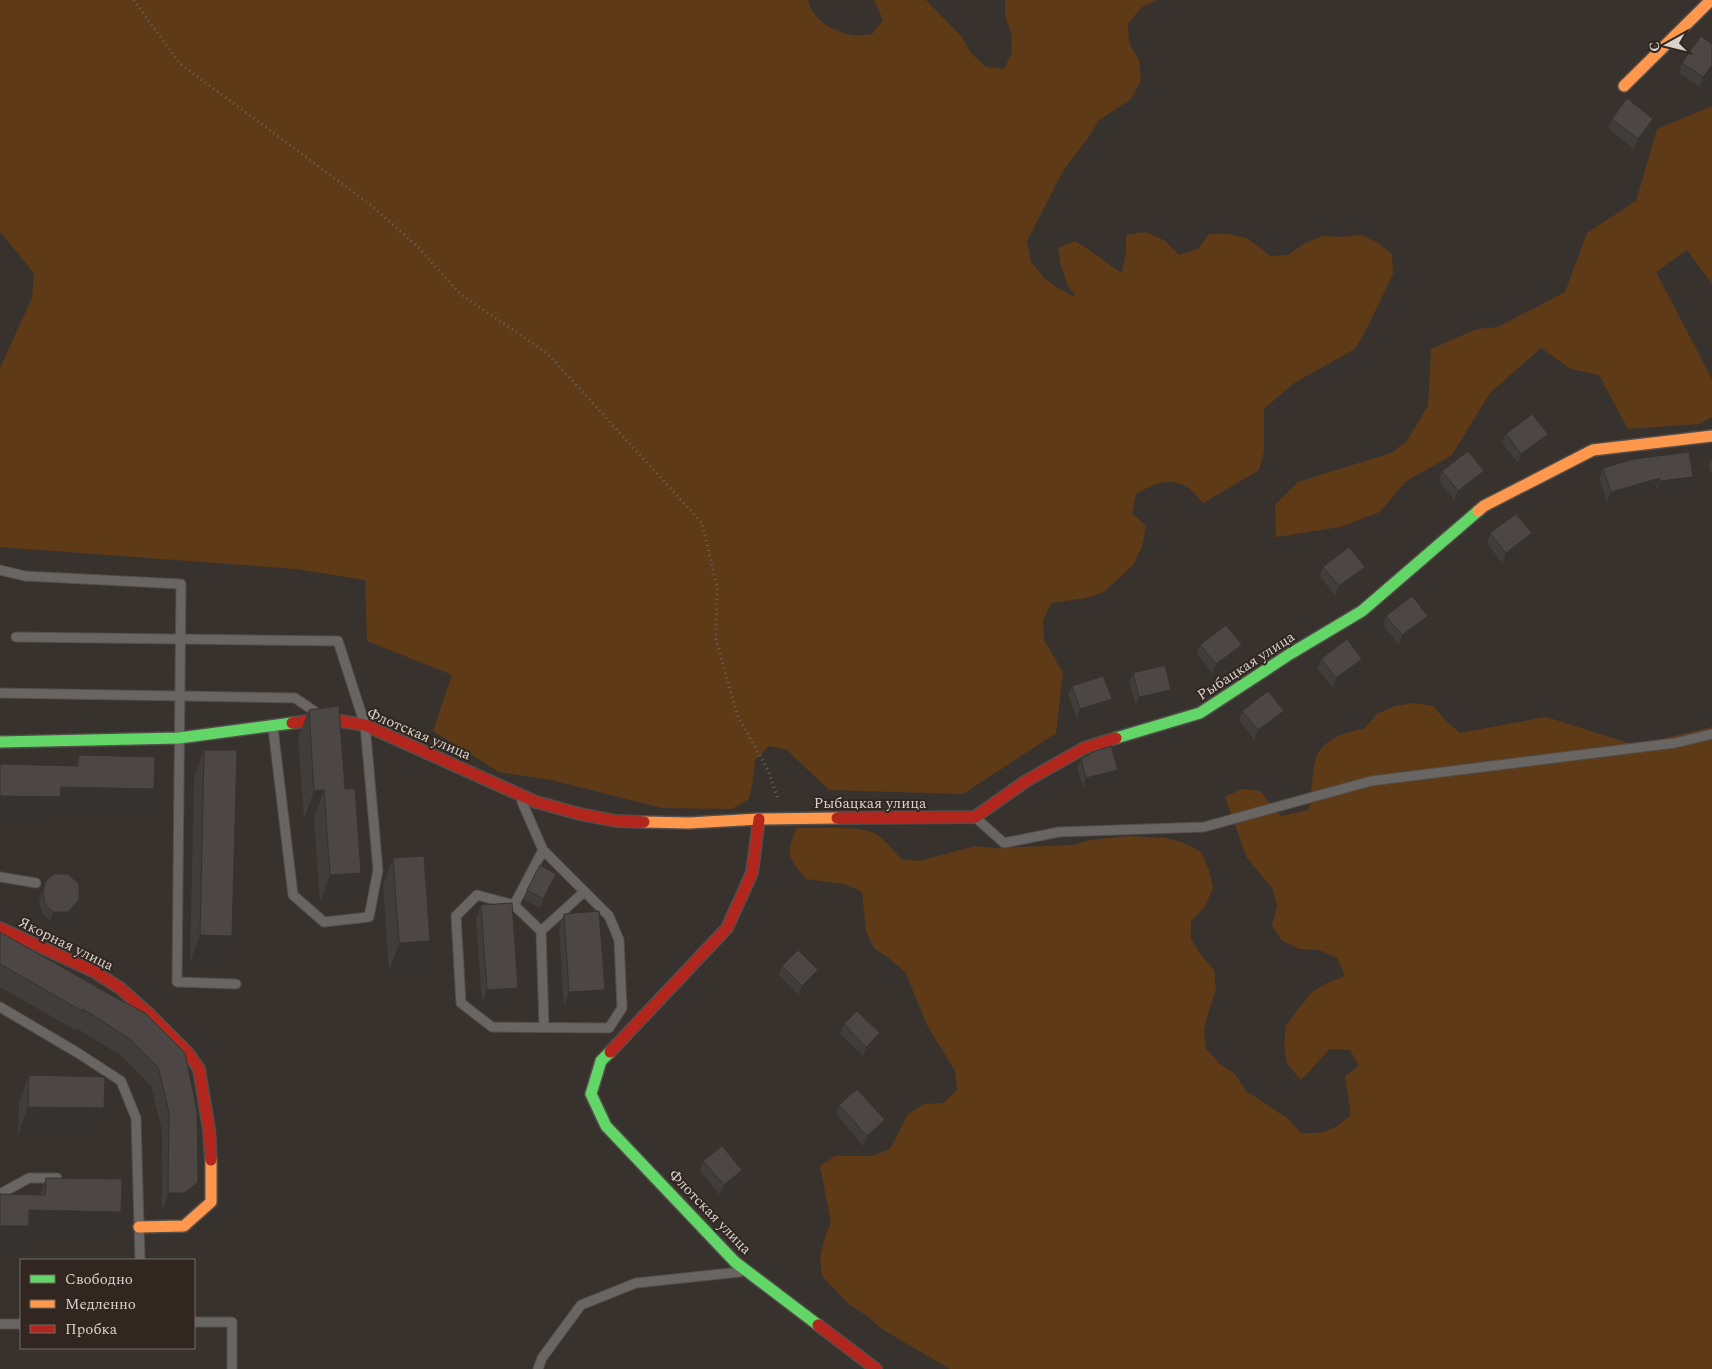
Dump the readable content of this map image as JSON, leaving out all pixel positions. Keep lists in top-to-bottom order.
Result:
{
  "streets": {
    "street": ["Рыбацкая улица", "Флотская улица", "Якорная улица"]
  },
  "crossings": [
    ["Рыбацкая улица", "Флотская улица"]
  ],
  "legend": ["Свободно", "Медленно", "Пробка"],
  "north": "left"
}
